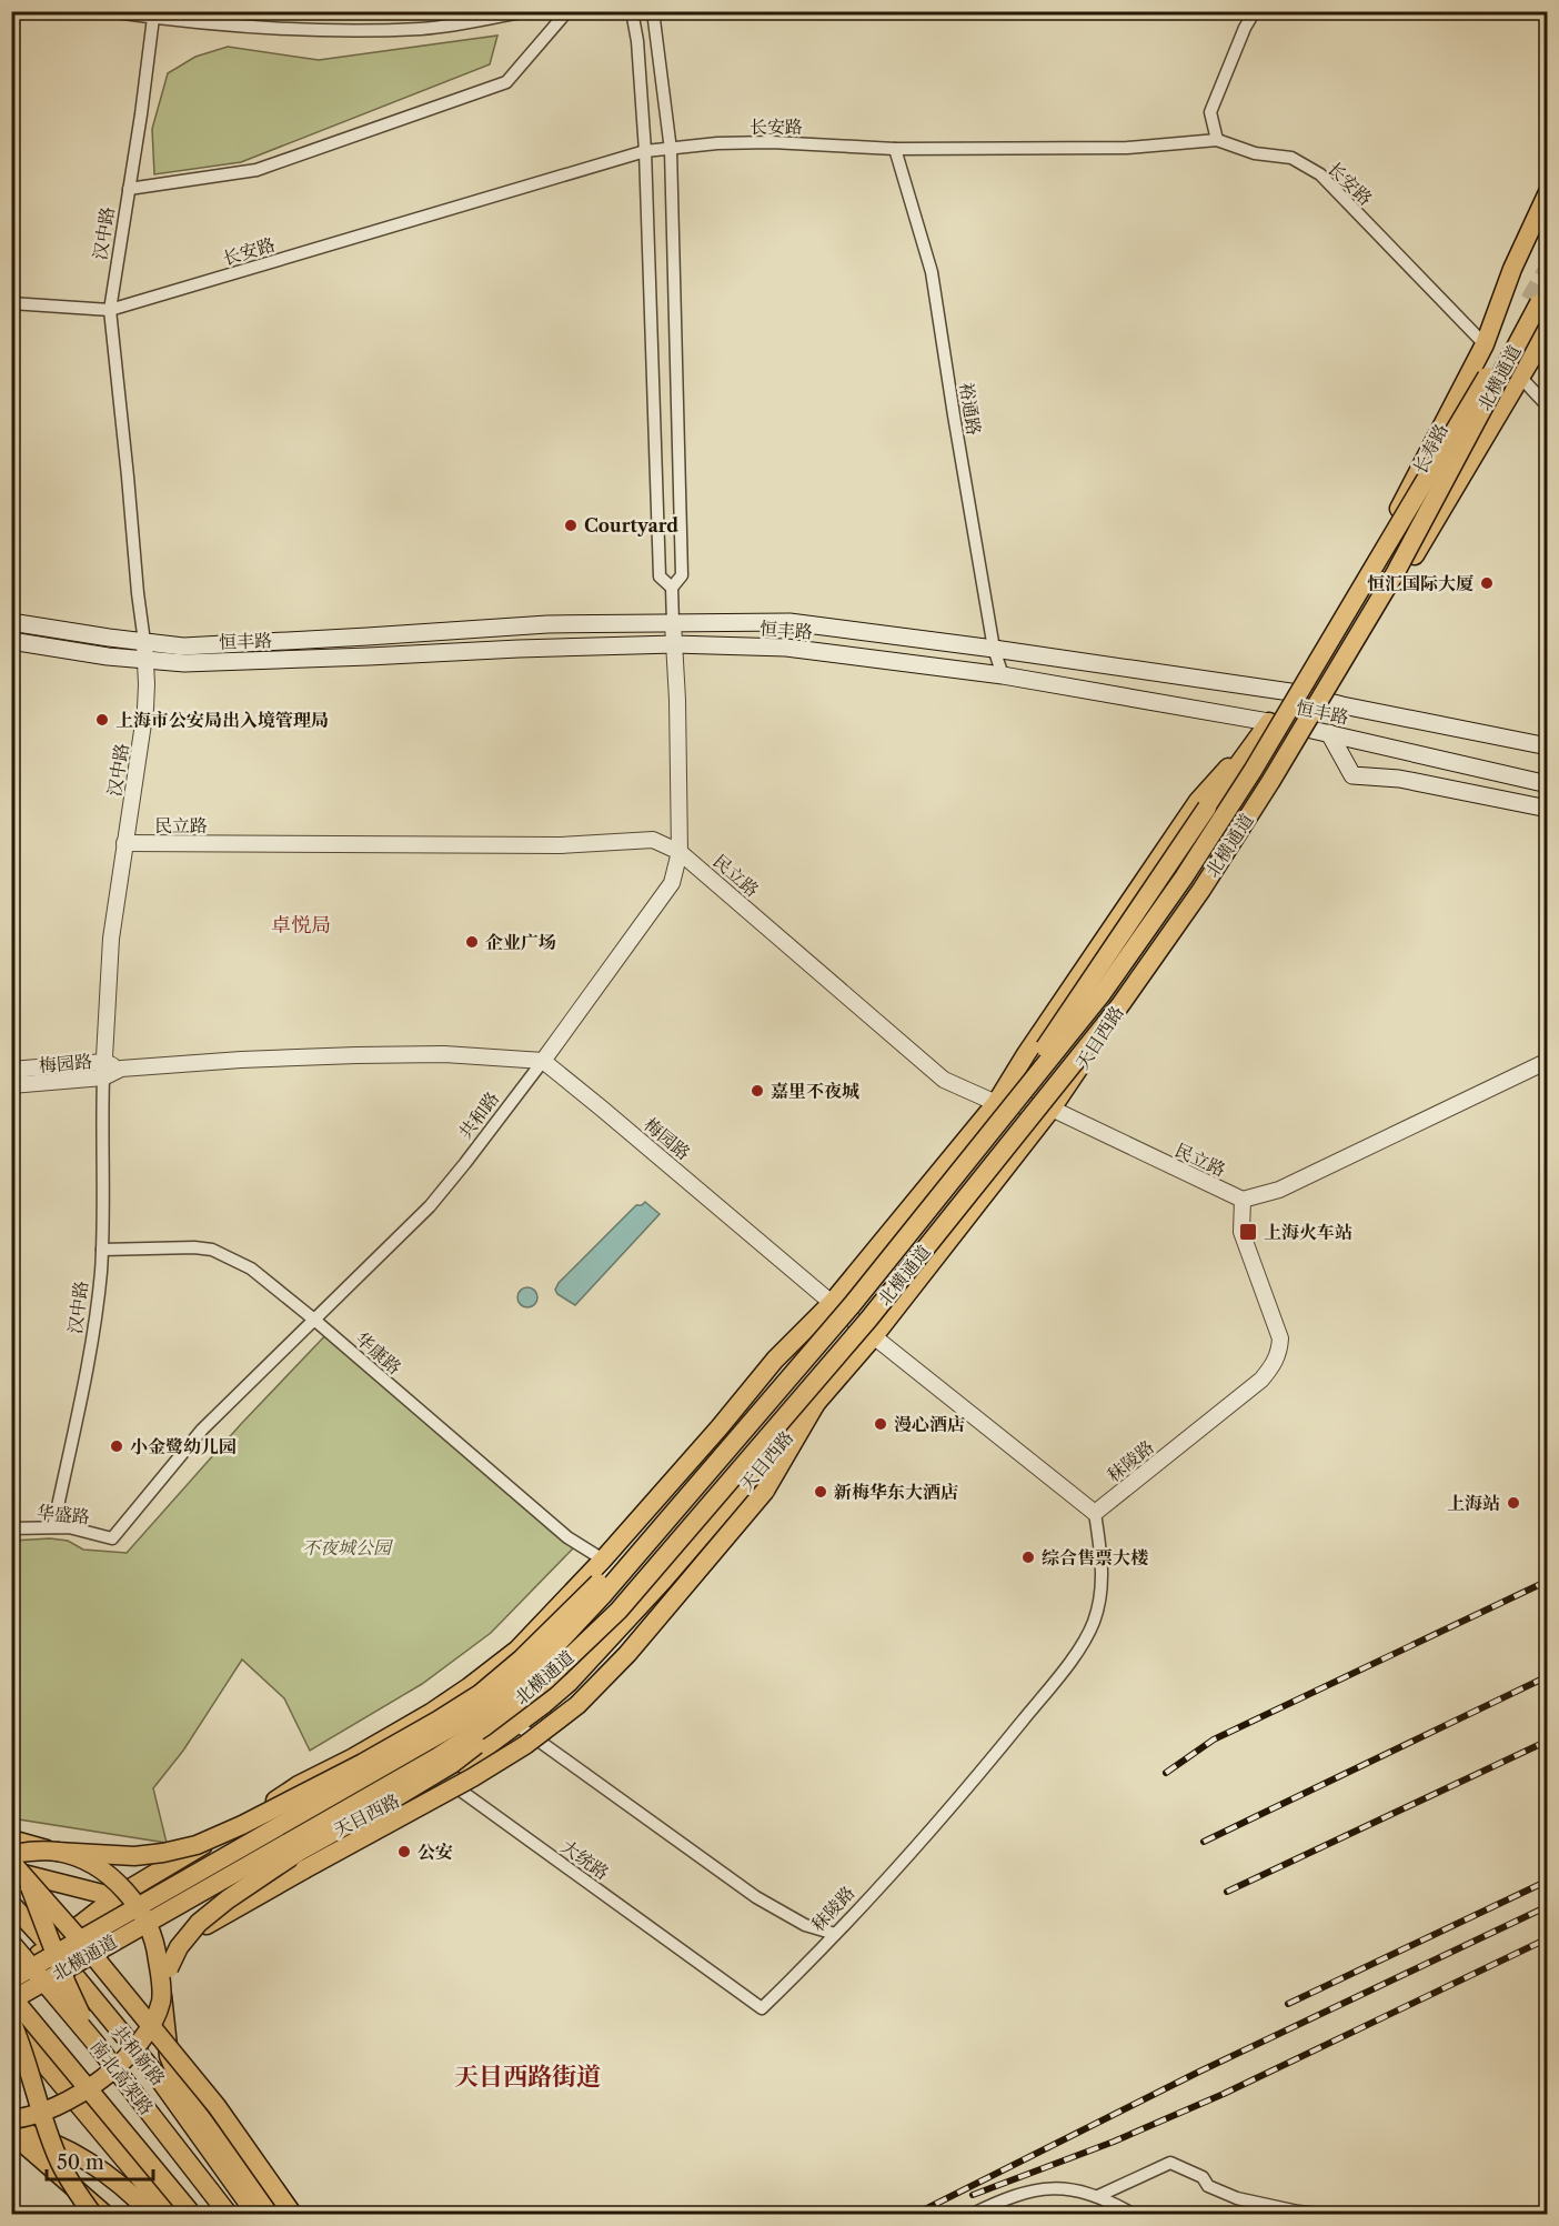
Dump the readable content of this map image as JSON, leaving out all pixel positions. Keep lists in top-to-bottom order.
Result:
{
  "streets": {
    "main road": [
      "北横通道",
      "长寿路",
      "恒丰路",
      "天目西路",
      "共和新路",
      "南北高架路"
    ],
    "street": [
      "长安路",
      "汉中路",
      "裕通路",
      "民立路",
      "梅园路",
      "共和路",
      "华康路",
      "秣陵路",
      "华盛路",
      "大统路"
    ]
  },
  "crossings": [
    ["长安路", "汉中路"],
    ["长安路", "裕通路"],
    ["长安路", "长寿路"],
    ["汉中路", "恒丰路"],
    ["汉中路", "民立路"],
    ["汉中路", "梅园路"],
    ["汉中路", "华康路"],
    ["汉中路", "华盛路"],
    ["北横通道", "南北高架路"],
    ["裕通路", "恒丰路"],
    ["长寿路", "恒丰路"],
    ["恒丰路", "天目西路"],
    ["恒丰路", "共和路"],
    ["民立路", "天目西路"],
    ["民立路", "共和路"],
    ["民立路", "秣陵路"],
    ["天目西路", "梅园路"],
    ["天目西路", "大统路"],
    ["天目西路", "共和新路"],
    ["梅园路", "共和路"],
    ["梅园路", "秣陵路"],
    ["共和路", "华康路"],
    ["共和路", "华盛路"],
    ["秣陵路", "大统路"]
  ],
  "districts": ["卓悦局", "天目西路街道"],
  "parks": ["不夜城公园"],
  "places": {
    "other": [
      "Courtyard",
      "恒汇国际大厦",
      "上海市公安局出入境管理局",
      "企业广场",
      "嘉里不夜城",
      "漫心酒店",
      "小金鹭幼儿园",
      "新梅华东大酒店",
      "上海站",
      "综合售票大楼",
      "公安"
    ],
    "transit": ["上海火车站"]
  },
  "scale_bar": "50 m"
}
